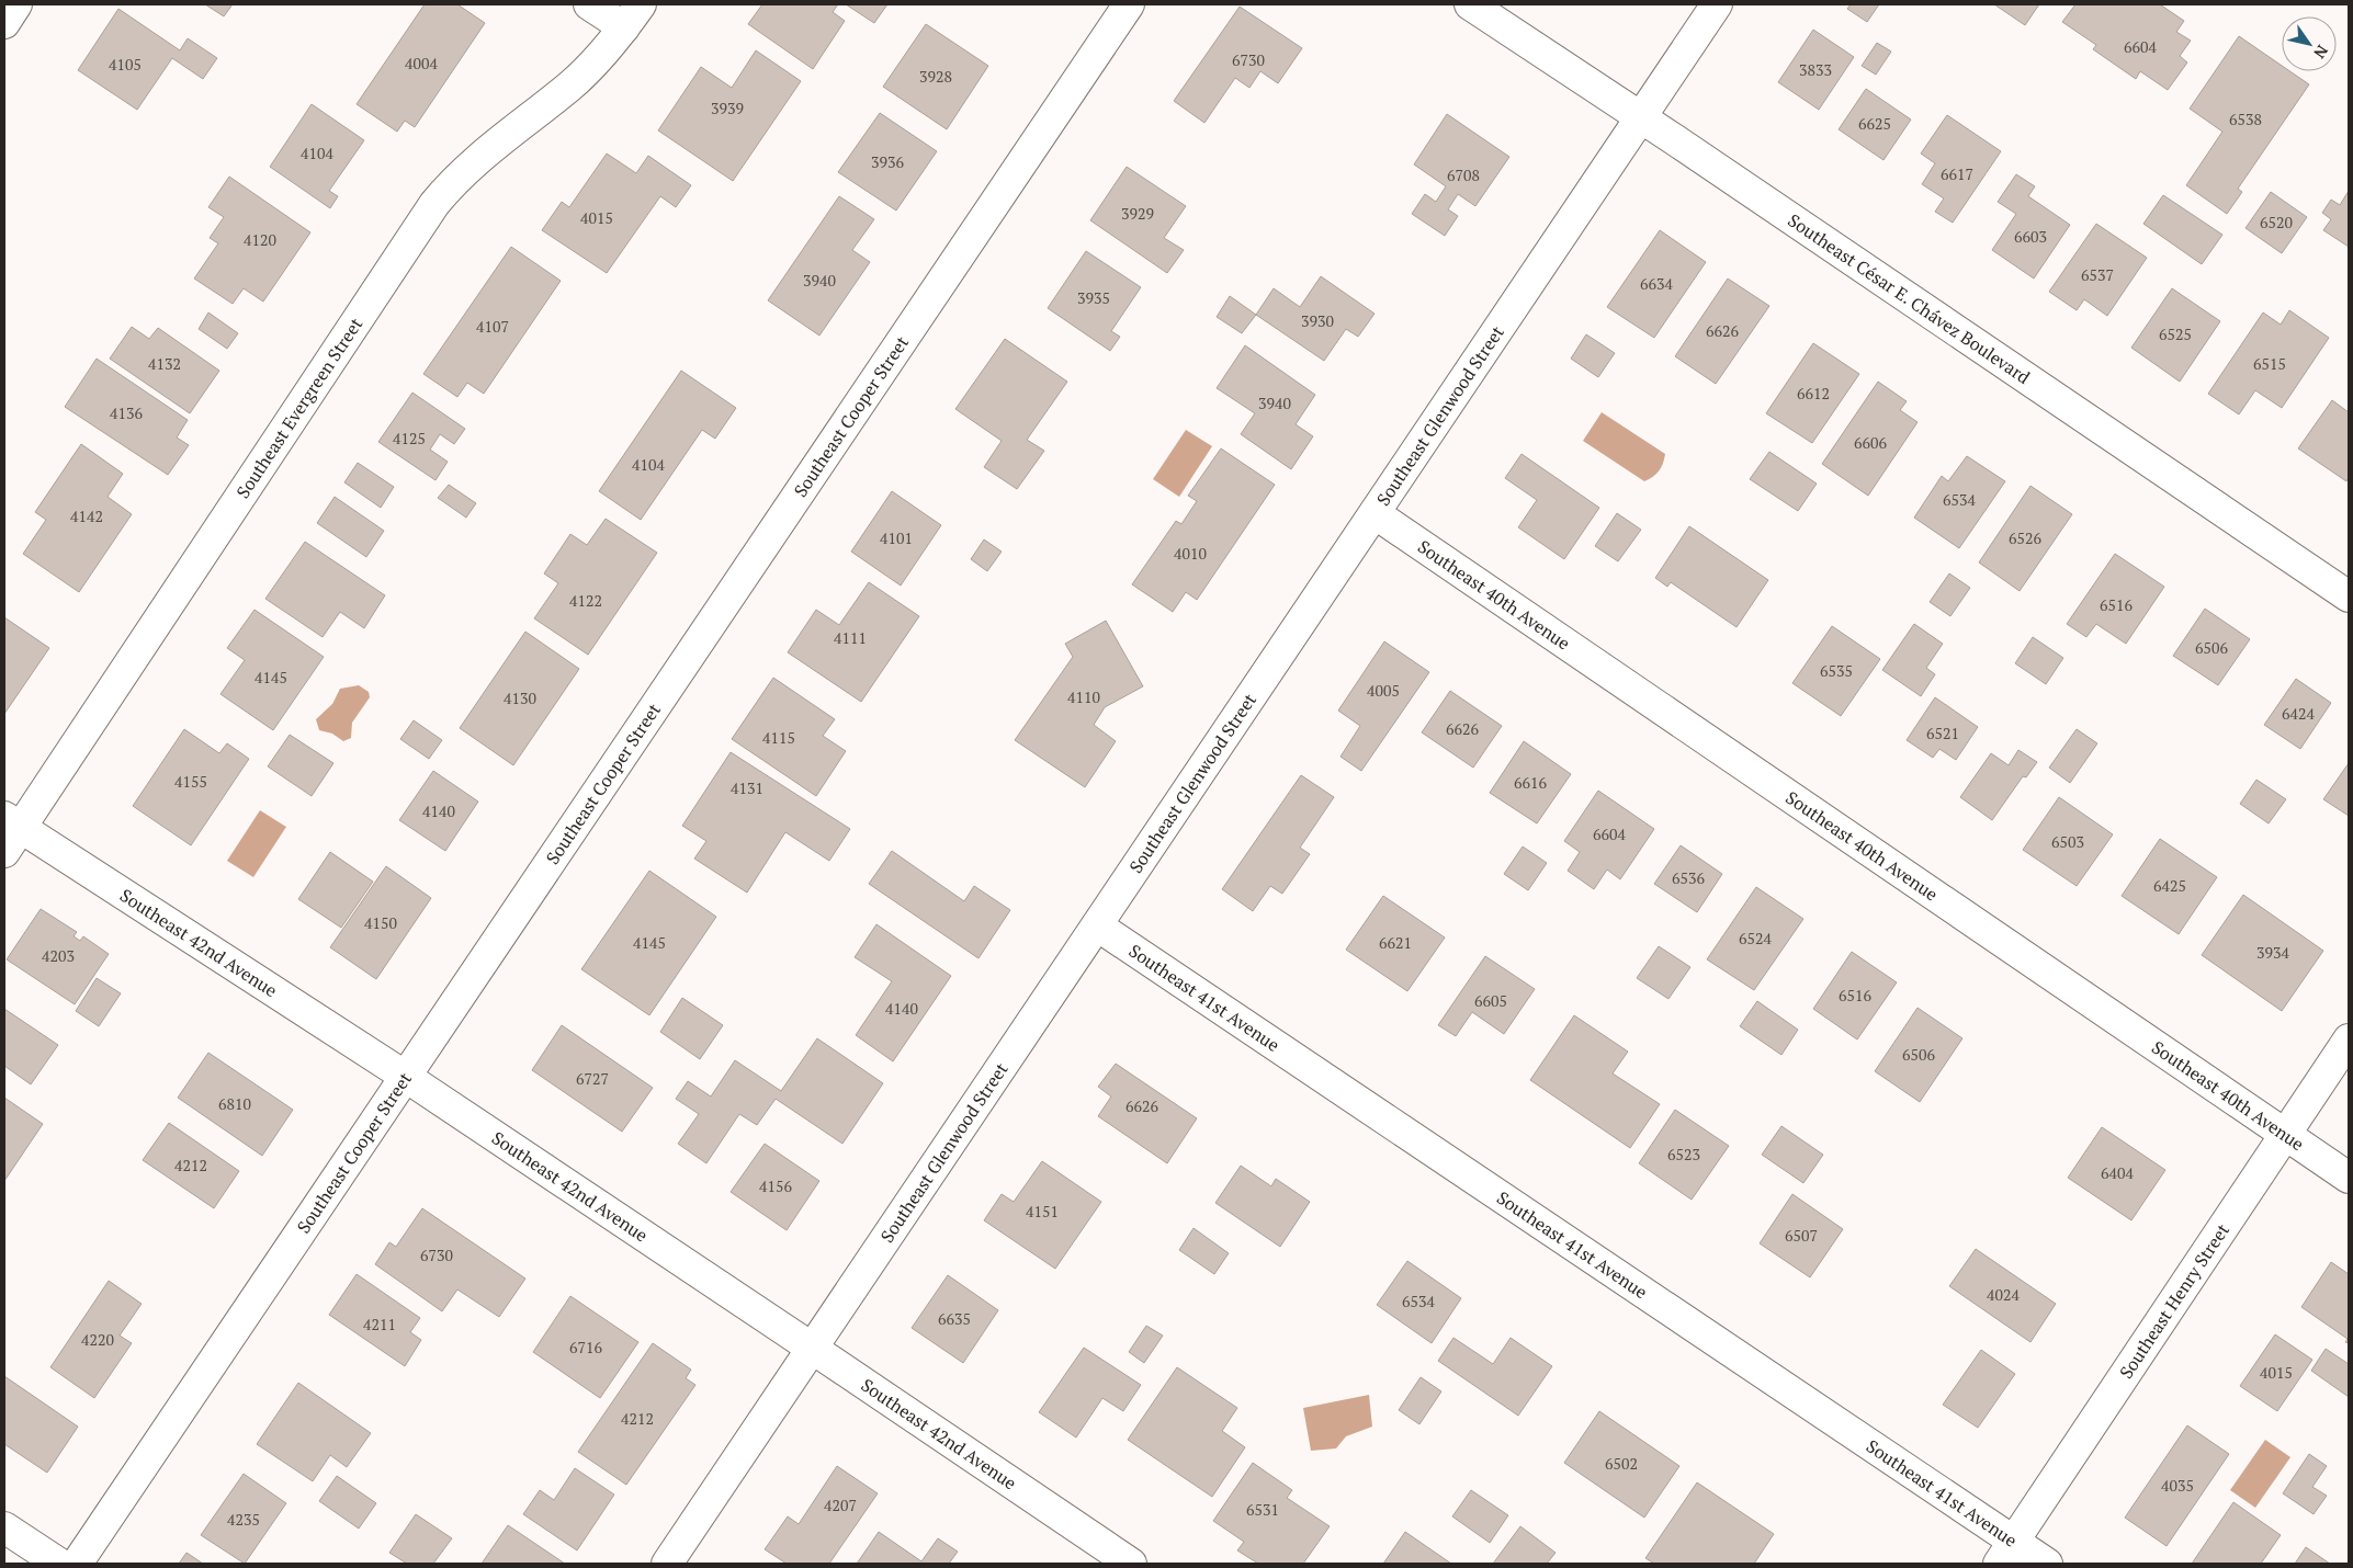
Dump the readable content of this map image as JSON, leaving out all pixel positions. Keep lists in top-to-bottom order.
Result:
{
  "streets": {
    "street": [
      "Southeast César E. Chávez Boulevard",
      "Southeast Evergreen Street",
      "Southeast Cooper Street",
      "Southeast Glenwood Street",
      "Southeast 40th Avenue",
      "Southeast 42nd Avenue",
      "Southeast 41st Avenue",
      "Southeast Henry Street"
    ]
  },
  "crossings": [
    ["Southeast César E. Chávez Boulevard", "Southeast Glenwood Street"],
    ["Southeast Evergreen Street", "Southeast 42nd Avenue"],
    ["Southeast Cooper Street", "Southeast 42nd Avenue"],
    ["Southeast Glenwood Street", "Southeast 40th Avenue"],
    ["Southeast Glenwood Street", "Southeast 42nd Avenue"],
    ["Southeast Glenwood Street", "Southeast 41st Avenue"],
    ["Southeast 40th Avenue", "Southeast Henry Street"],
    ["Southeast 41st Avenue", "Southeast Henry Street"]
  ],
  "house_numbers": [
    "6604",
    "6730",
    "4004",
    "4105",
    "3833",
    "3928",
    "3939",
    "6538",
    "6625",
    "4104",
    "3936",
    "6617",
    "6708",
    "3929",
    "4015",
    "6520",
    "6603",
    "4120",
    "6537",
    "3940",
    "6634",
    "3935",
    "3930",
    "4107",
    "6626",
    "6525",
    "4132",
    "6515",
    "6612",
    "3940",
    "4136",
    "4125",
    "6606",
    "4104",
    "6534",
    "4142",
    "4101",
    "6526",
    "4010",
    "4122",
    "6516",
    "4111",
    "6506",
    "6535",
    "4145",
    "4005",
    "4110",
    "4130",
    "6424",
    "6626",
    "6521",
    "4115",
    "4155",
    "6616",
    "4131",
    "4140",
    "6604",
    "6503",
    "6536",
    "6425",
    "4150",
    "6524",
    "4145",
    "6621",
    "3934",
    "4203",
    "6516",
    "6605",
    "4140",
    "6506",
    "6727",
    "6810",
    "6626",
    "6523",
    "4212",
    "6404",
    "4156",
    "4151",
    "6507",
    "6730",
    "4024",
    "6534",
    "6635",
    "4211",
    "4220",
    "6716",
    "4015",
    "4212",
    "6502",
    "4035",
    "4207",
    "6531",
    "4235"
  ],
  "north": "bottom right"
}
